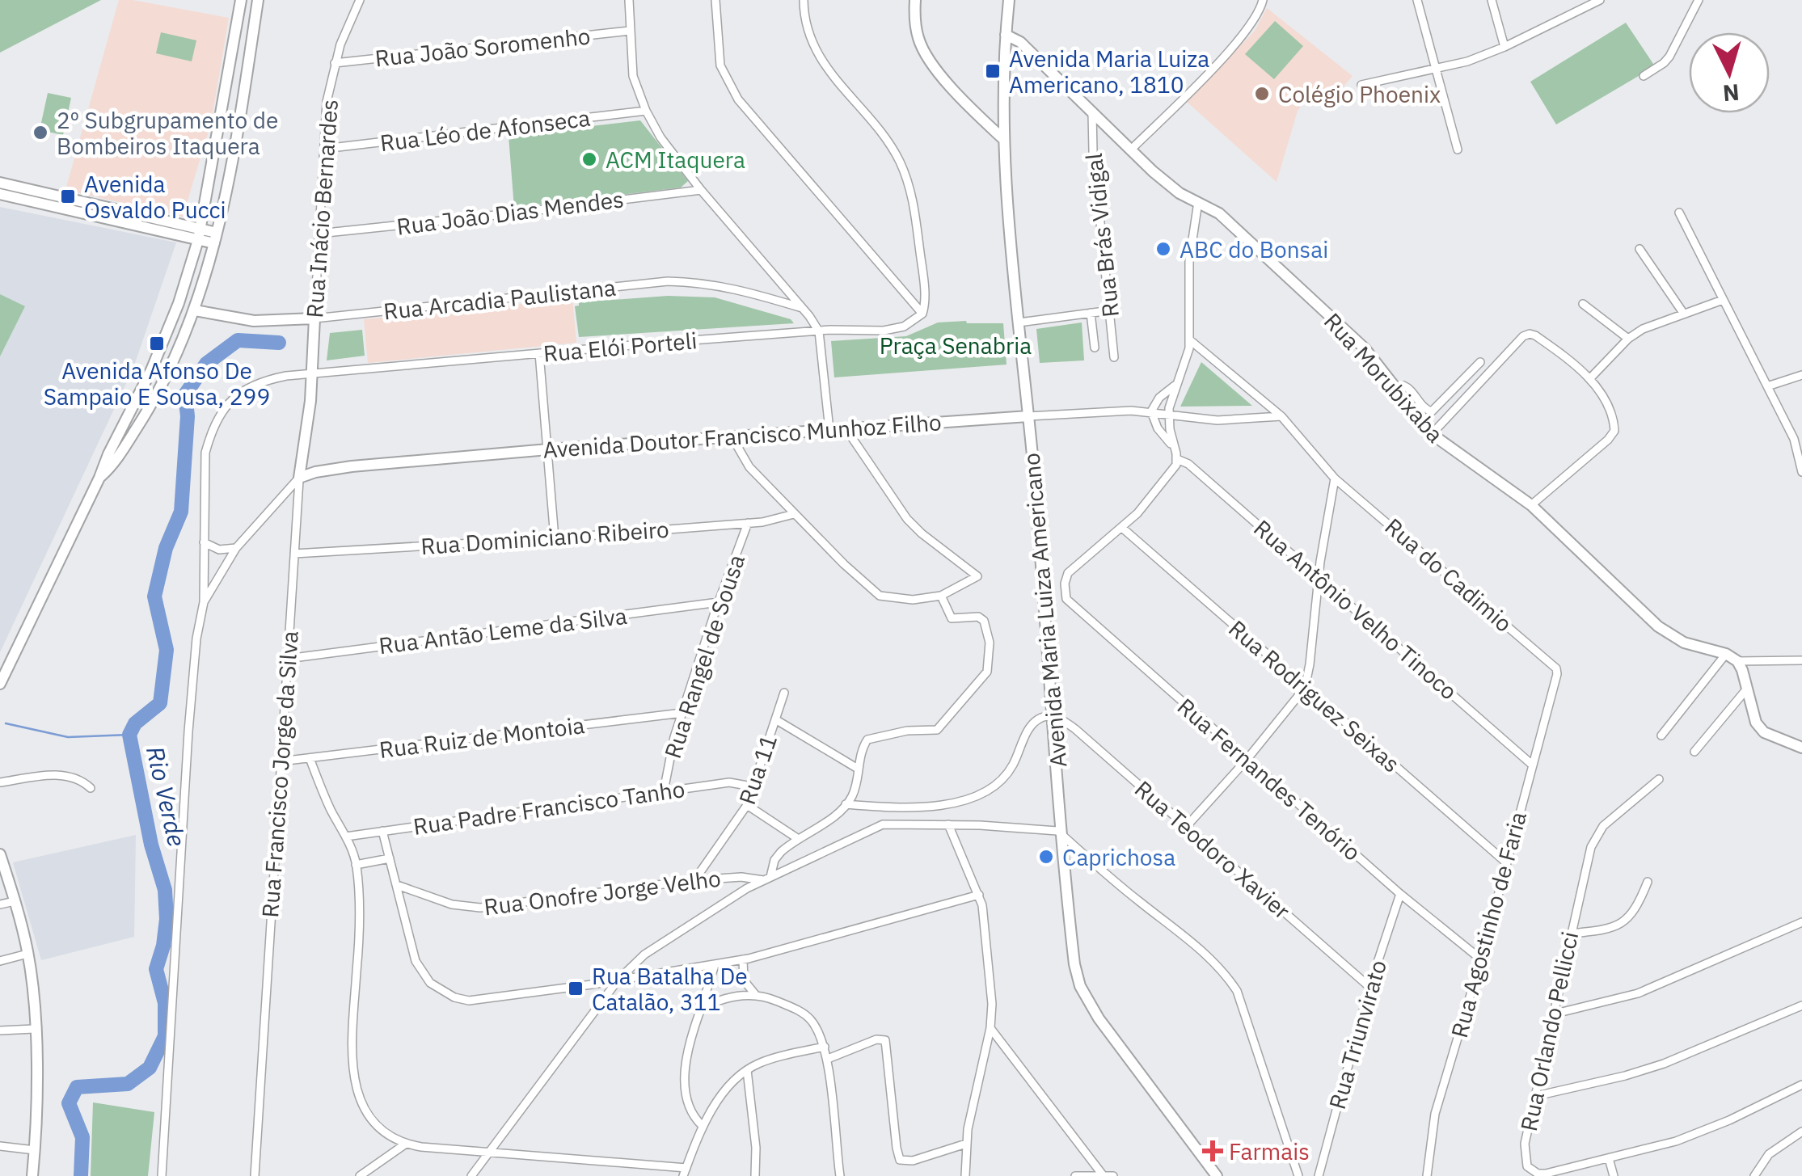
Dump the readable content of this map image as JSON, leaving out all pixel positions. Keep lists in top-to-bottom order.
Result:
{
  "streets": {
    "main road": [
      "Rua Inácio Bernardes",
      "Rua Arcadia Paulistana",
      "Rua Morubixaba",
      "Avenida Doutor Francisco Munhoz Filho",
      "Avenida Maria Luiza Americano",
      "Rua Francisco Jorge da Silva"
    ],
    "street": [
      "Rua João Soromenho",
      "Rua Léo de Afonseca",
      "Rua João Dias Mendes",
      "Rua Brás Vidigal",
      "Rua Elói Porteli",
      "Rua Dominiciano Ribeiro",
      "Rua do Cadimio",
      "Rua Antônio Velho Tinoco",
      "Rua Antão Leme da Silva",
      "Rua Rangel de Sousa",
      "Rua Rodriguez Seixas",
      "Rua Ruiz de Montoia",
      "Rua 11",
      "Rua Fernandes Tenório",
      "Rua Padre Francisco Tanho",
      "Rua Teodoro Xavier",
      "Rua Onofre Jorge Velho",
      "Rua Agostinho de Faria",
      "Rua Orlando Pellicci",
      "Rua Triunvirato"
    ]
  },
  "crossings": [
    ["Rua João Soromenho", "Rua Inácio Bernardes"],
    ["Rua Léo de Afonseca", "Rua Inácio Bernardes"],
    ["Rua Inácio Bernardes", "Rua João Dias Mendes"],
    ["Rua Inácio Bernardes", "Rua Arcadia Paulistana"],
    ["Rua Inácio Bernardes", "Rua Elói Porteli"],
    ["Rua Inácio Bernardes", "Rua Francisco Jorge da Silva"],
    ["Rua Brás Vidigal", "Rua Morubixaba"],
    ["Rua Elói Porteli", "Rua Francisco Jorge da Silva"],
    ["Rua Morubixaba", "Avenida Maria Luiza Americano"],
    ["Avenida Doutor Francisco Munhoz Filho", "Rua do Cadimio"],
    ["Avenida Doutor Francisco Munhoz Filho", "Avenida Maria Luiza Americano"],
    ["Avenida Doutor Francisco Munhoz Filho", "Rua Francisco Jorge da Silva"],
    ["Rua Dominiciano Ribeiro", "Rua Rangel de Sousa"],
    ["Rua Dominiciano Ribeiro", "Rua Francisco Jorge da Silva"],
    ["Rua do Cadimio", "Rua Agostinho de Faria"],
    ["Rua Antônio Velho Tinoco", "Rua Agostinho de Faria"],
    ["Avenida Maria Luiza Americano", "Rua Teodoro Xavier"],
    ["Rua Antão Leme da Silva", "Rua Rangel de Sousa"],
    ["Rua Antão Leme da Silva", "Rua Francisco Jorge da Silva"],
    ["Rua Rangel de Sousa", "Rua Ruiz de Montoia"],
    ["Rua Rangel de Sousa", "Rua Padre Francisco Tanho"],
    ["Rua Rodriguez Seixas", "Rua Fernandes Tenório"],
    ["Rua Rodriguez Seixas", "Rua Agostinho de Faria"],
    ["Rua Ruiz de Montoia", "Rua Francisco Jorge da Silva"],
    ["Rua 11", "Rua Padre Francisco Tanho"],
    ["Rua 11", "Rua Onofre Jorge Velho"],
    ["Rua Fernandes Tenório", "Rua Agostinho de Faria"],
    ["Rua Fernandes Tenório", "Rua Triunvirato"],
    ["Rua Teodoro Xavier", "Rua Triunvirato"]
  ],
  "water": ["Rio Verde"],
  "parks": ["Praça Senabria"],
  "places": {
    "transit": [
      "Avenida Maria Luiza Americano, 1810",
      "Avenida Osvaldo Pucci",
      "Avenida Afonso De Sampaio E Sousa, 299",
      "Rua Batalha De Catalão, 311"
    ],
    "other": [
      "Colégio Phoenix",
      "2º Subgrupamento de Bombeiros Itaquera",
      "ACM Itaquera",
      "ABC do Bonsai",
      "Caprichosa"
    ],
    "health": ["Farmais"]
  },
  "north": "bottom"
}
